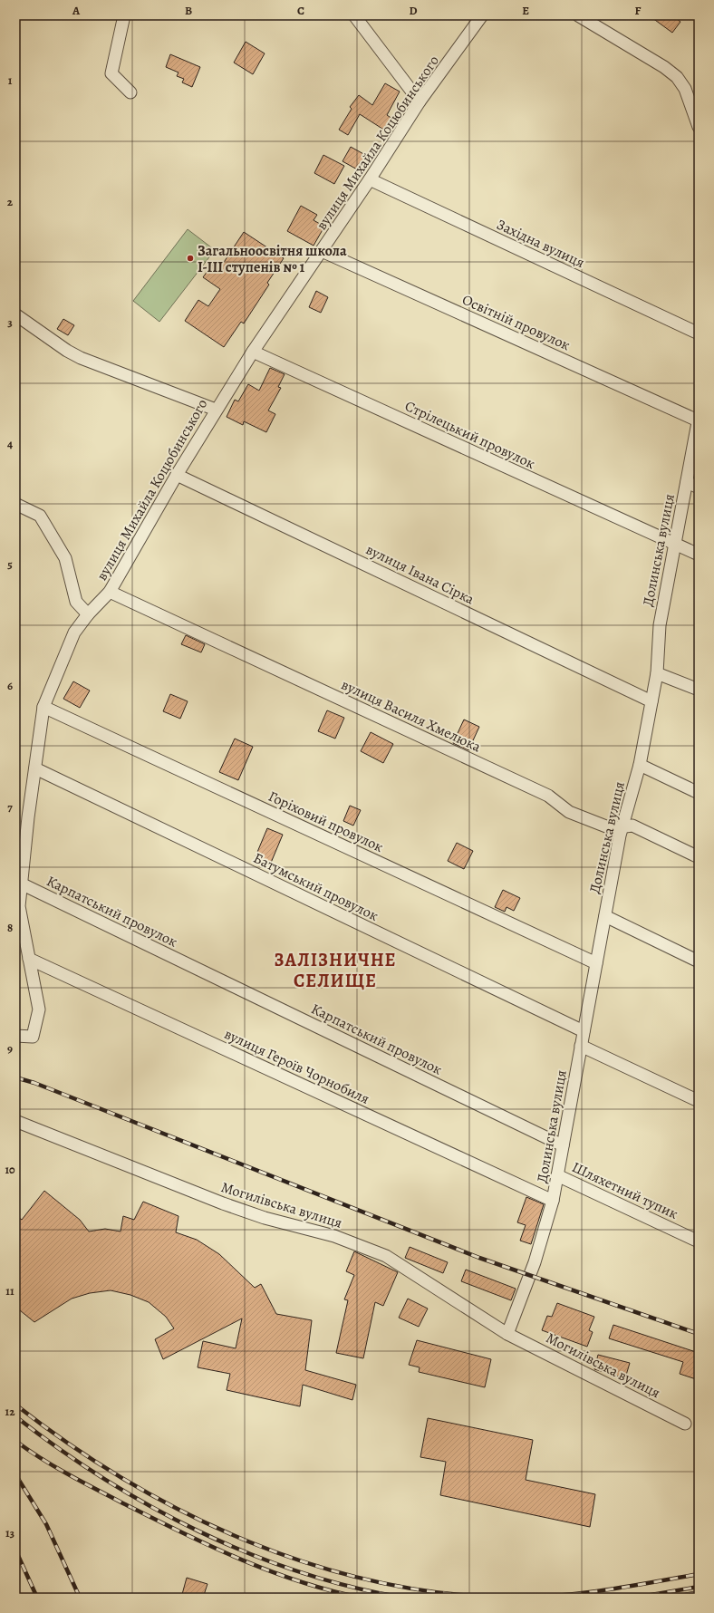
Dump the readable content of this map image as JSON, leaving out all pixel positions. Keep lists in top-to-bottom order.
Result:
{
  "streets": {
    "street": [
      "вулиця Михайла Коцюбинського",
      "Західна вулиця",
      "Освітній провулок",
      "Стрілецький провулок",
      "Долинська вулиця",
      "вулиця Івана Сірка",
      "вулиця Василя Хмелюка",
      "Горіховий провулок",
      "Батумський провулок",
      "Карпатський провулок",
      "вулиця Героїв Чорнобиля",
      "Шляхетний тупик",
      "Могилівська вулиця"
    ]
  },
  "crossings": [
    ["вулиця Михайла Коцюбинського", "Західна вулиця"],
    ["вулиця Михайла Коцюбинського", "Освітній провулок"],
    ["вулиця Михайла Коцюбинського", "Стрілецький провулок"],
    ["вулиця Михайла Коцюбинського", "вулиця Івана Сірка"],
    ["вулиця Михайла Коцюбинського", "вулиця Василя Хмелюка"],
    ["вулиця Михайла Коцюбинського", "Горіховий провулок"],
    ["вулиця Михайла Коцюбинського", "Батумський провулок"],
    ["вулиця Михайла Коцюбинського", "Карпатський провулок"],
    ["вулиця Михайла Коцюбинського", "вулиця Героїв Чорнобиля"],
    ["Освітній провулок", "Долинська вулиця"],
    ["Стрілецький провулок", "Долинська вулиця"],
    ["Долинська вулиця", "вулиця Івана Сірка"],
    ["Долинська вулиця", "вулиця Василя Хмелюка"],
    ["Долинська вулиця", "Горіховий провулок"],
    ["Долинська вулиця", "Батумський провулок"],
    ["Долинська вулиця", "Карпатський провулок"],
    ["Долинська вулиця", "вулиця Героїв Чорнобиля"],
    ["Долинська вулиця", "Шляхетний тупик"],
    ["Долинська вулиця", "Могилівська вулиця"]
  ],
  "districts": ["ЗАЛІЗНИЧНЕ СЕЛИЩЕ"],
  "places": ["Загальноосвітня школа І-ІІІ ступенів № 1"],
  "grid": {
    "columns": [
      "A",
      "B",
      "C",
      "D",
      "E",
      "F"
    ],
    "rows": [
      "1",
      "2",
      "3",
      "4",
      "5",
      "6",
      "7",
      "8",
      "9",
      "10",
      "11",
      "12",
      "13"
    ]
  }
}
